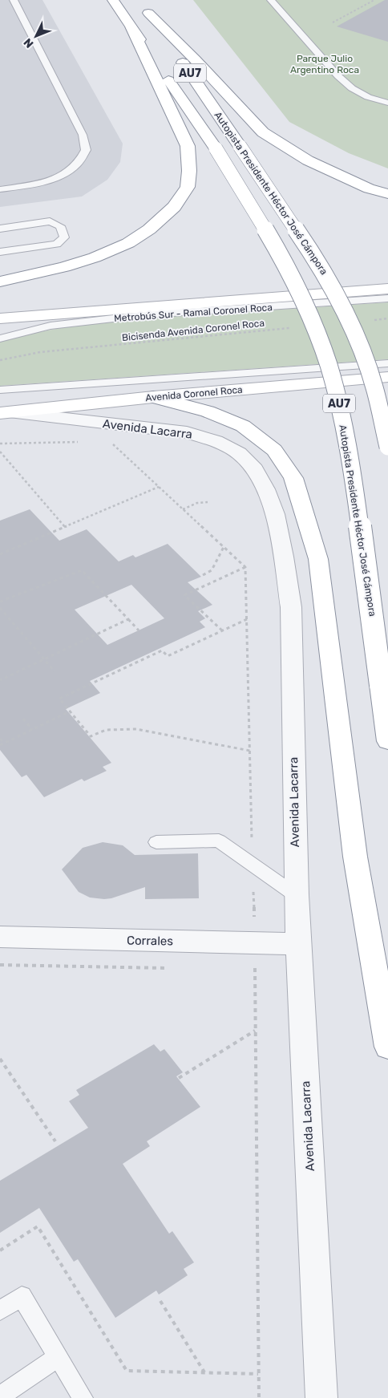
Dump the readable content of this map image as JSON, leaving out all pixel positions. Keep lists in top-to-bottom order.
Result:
{
  "streets": {
    "main road": ["AU7", "Autopista Presidente Héctor José Cámpora", "Avenida Coronel Roca"],
    "street": ["Avenida Lacarra", "Corrales"],
    "lane": ["Metrobús Sur - Ramal Coronel Roca"],
    "path": ["Bicisenda Avenida Coronel Roca"]
  },
  "crossings": [
    ["Avenida Coronel Roca", "Avenida Lacarra"],
    ["Avenida Lacarra", "Corrales"]
  ],
  "parks": ["Parque Julio Argentino Roca"],
  "north": "bottom left"
}
